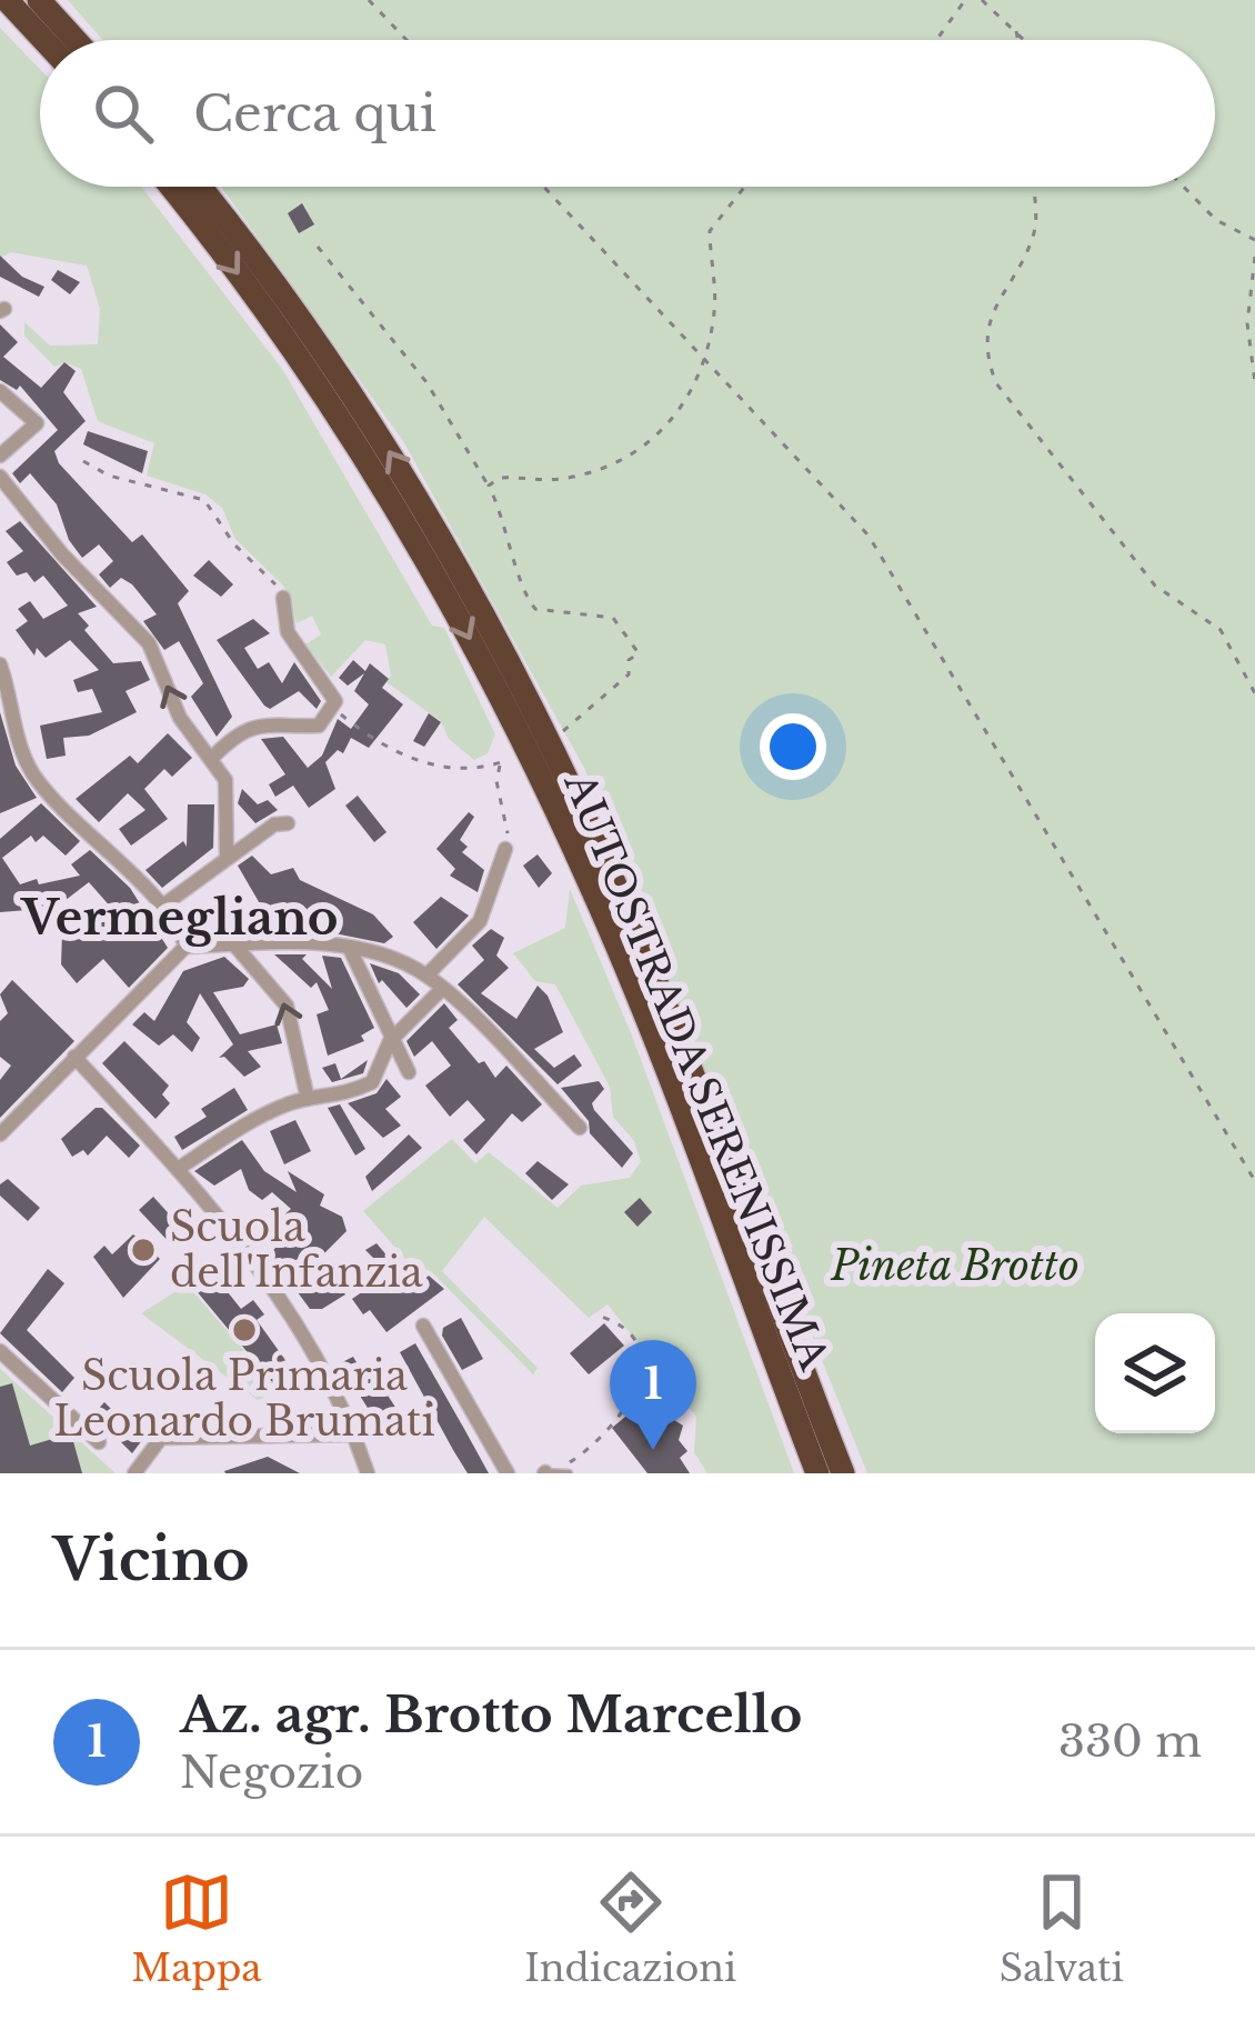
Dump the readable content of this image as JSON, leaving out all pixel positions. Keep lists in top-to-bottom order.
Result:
{
  "streets": {
    "highway": ["AUTOSTRADA SERENISSIMA"]
  },
  "districts": ["Vermegliano"],
  "parks": ["Pineta Brotto"],
  "places": ["Scuola dell'Infanzia", "Scuola Primaria Leonardo Brumati"],
  "page": {
    "search": "Cerca qui",
    "pins": "1",
    "heading": "Vicino",
    "list": [
      {
        "mark": "1",
        "name": "Az. agr. Brotto Marcello",
        "note": "Negozio",
        "value": "330 m"
      }
    ],
    "nav": ["Mappa", "Indicazioni", "Salvati"]
  }
}
